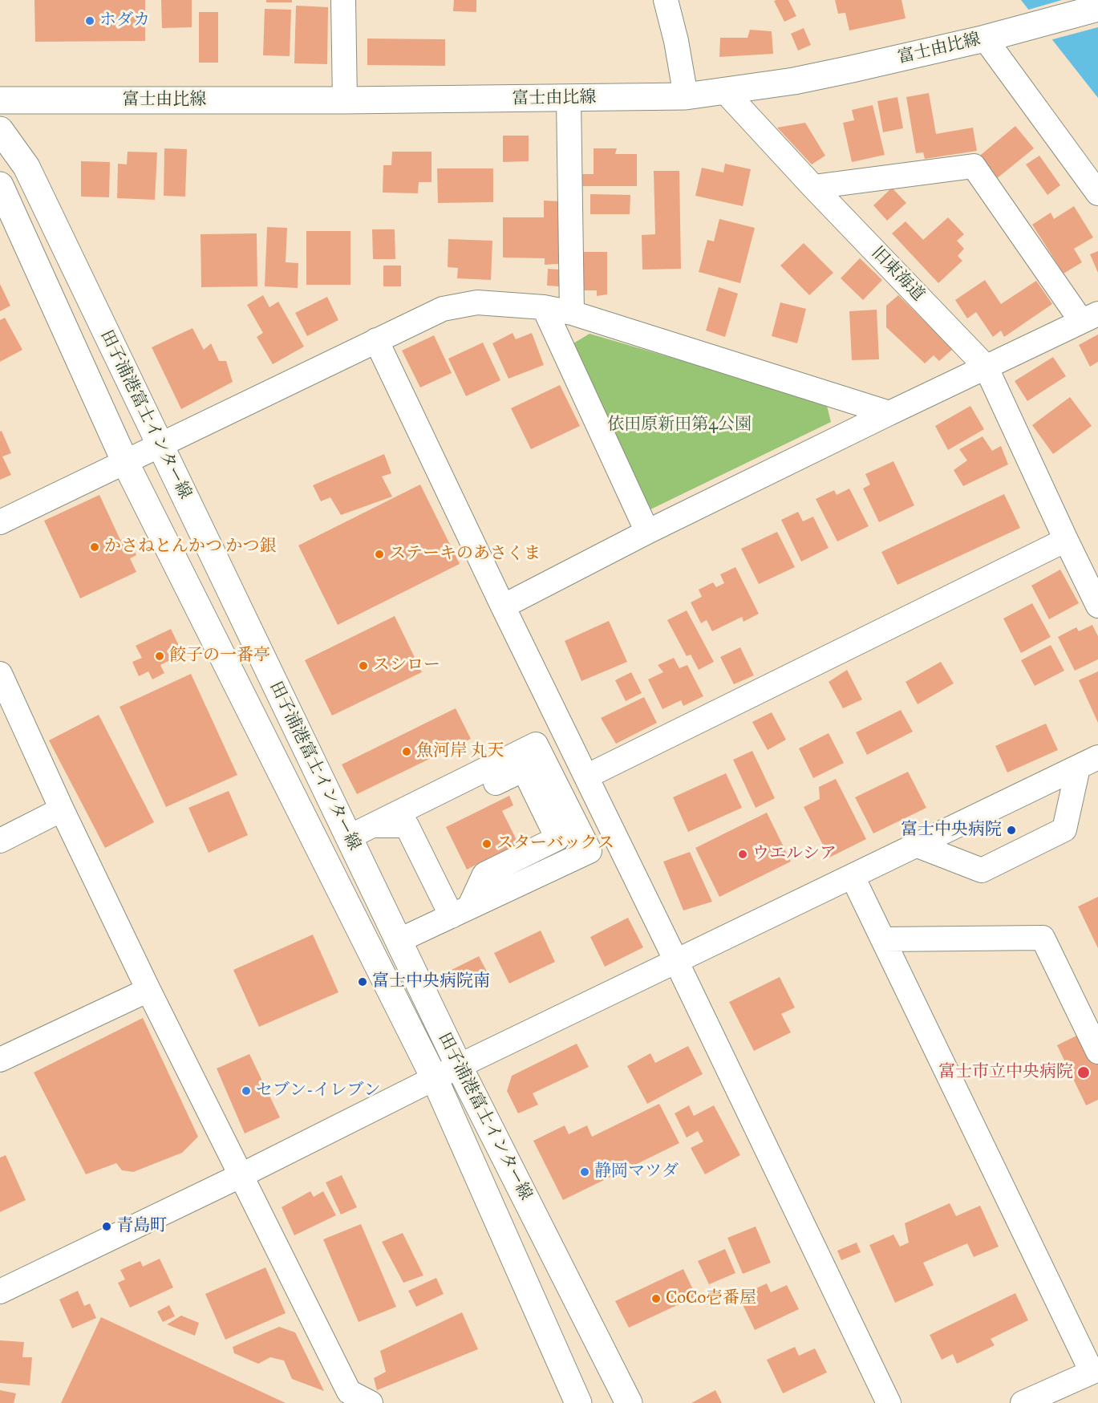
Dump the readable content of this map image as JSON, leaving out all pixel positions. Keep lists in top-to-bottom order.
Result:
{
  "streets": {
    "main road": ["富士由比線", "田子浦港富士インター線"],
    "street": ["旧東海道"]
  },
  "crossings": [
    ["富士由比線", "旧東海道"]
  ],
  "parks": ["依田原新田第4公園"],
  "places": [
    "ホダカ",
    "かさねとんかつ かつ銀",
    "ステーキのあさくま",
    "餃子の一番亭",
    "スシロー",
    "魚河岸 丸天",
    "富士中央病院",
    "スターバックス",
    "ウエルシア",
    "富士中央病院南",
    "富士市立中央病院",
    "セブン-イレブン",
    "静岡マツダ",
    "青島町",
    "CoCo壱番屋"
  ]
}
